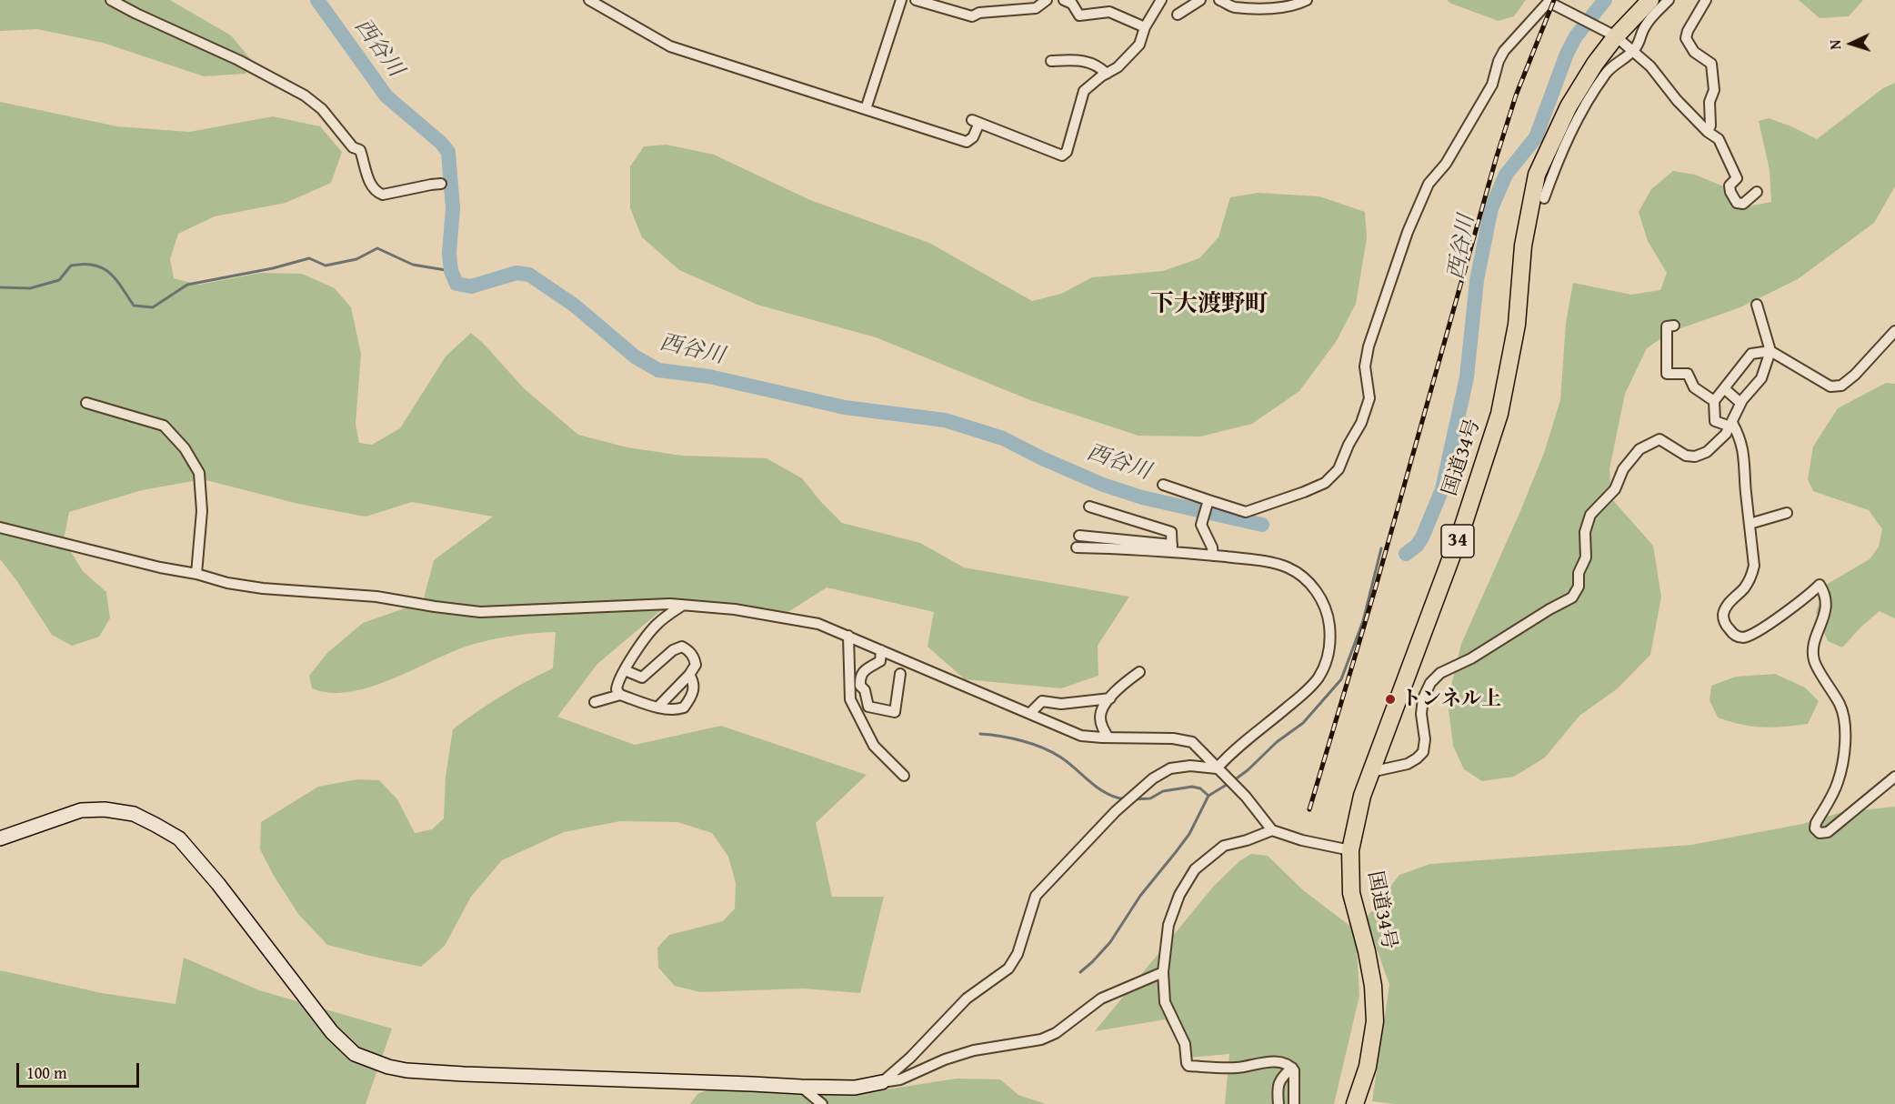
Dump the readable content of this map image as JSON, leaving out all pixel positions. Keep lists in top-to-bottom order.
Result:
{
  "streets": {
    "highway": ["国道34号", "34"]
  },
  "districts": ["下大渡野町"],
  "water": ["西谷川"],
  "places": ["トンネル上"],
  "scale_bar": "100 m",
  "north": "left"
}
